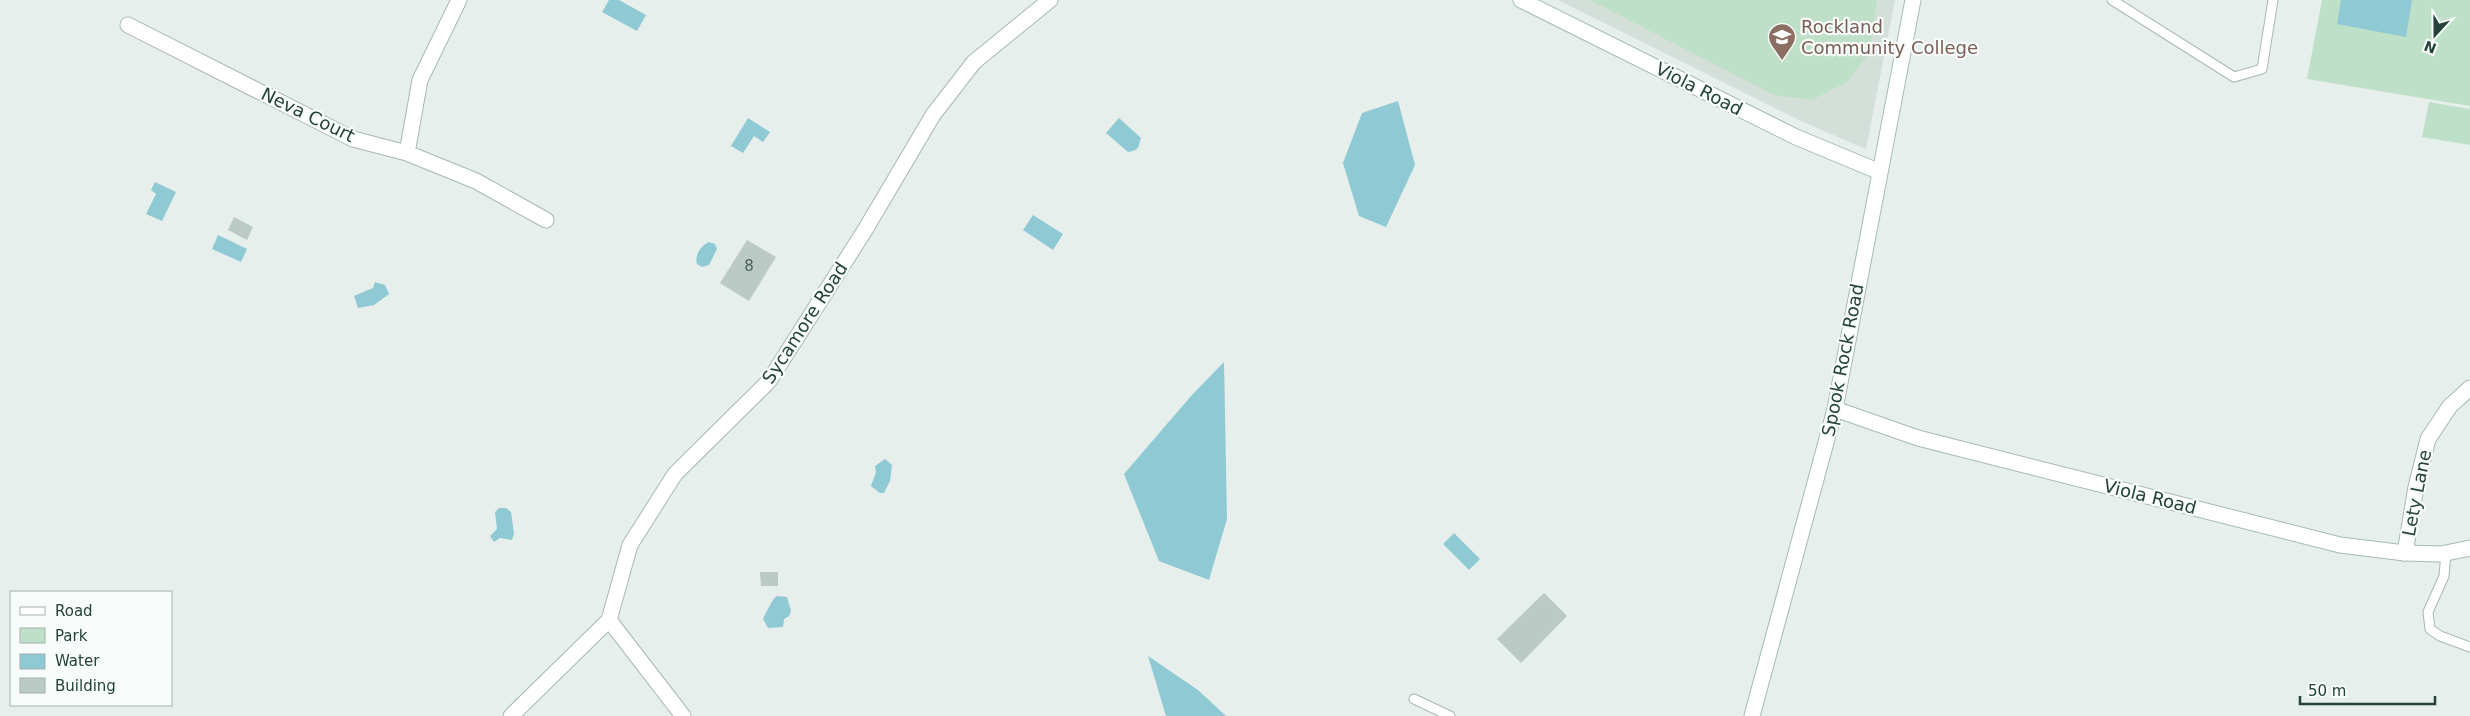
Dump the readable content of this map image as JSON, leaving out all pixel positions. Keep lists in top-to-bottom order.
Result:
{
  "streets": {
    "street": [
      "Viola Road",
      "Neva Court",
      "Sycamore Road",
      "Spook Rock Road",
      "Lety Lane"
    ]
  },
  "crossings": [
    ["Viola Road", "Spook Rock Road"],
    ["Viola Road", "Lety Lane"]
  ],
  "places": {
    "school or university": ["Rockland Community College"]
  },
  "house_numbers": ["8"],
  "legend": [
    "Road",
    "Park",
    "Water",
    "Building"
  ],
  "scale_bar": "50 m",
  "north": "bottom"
}
